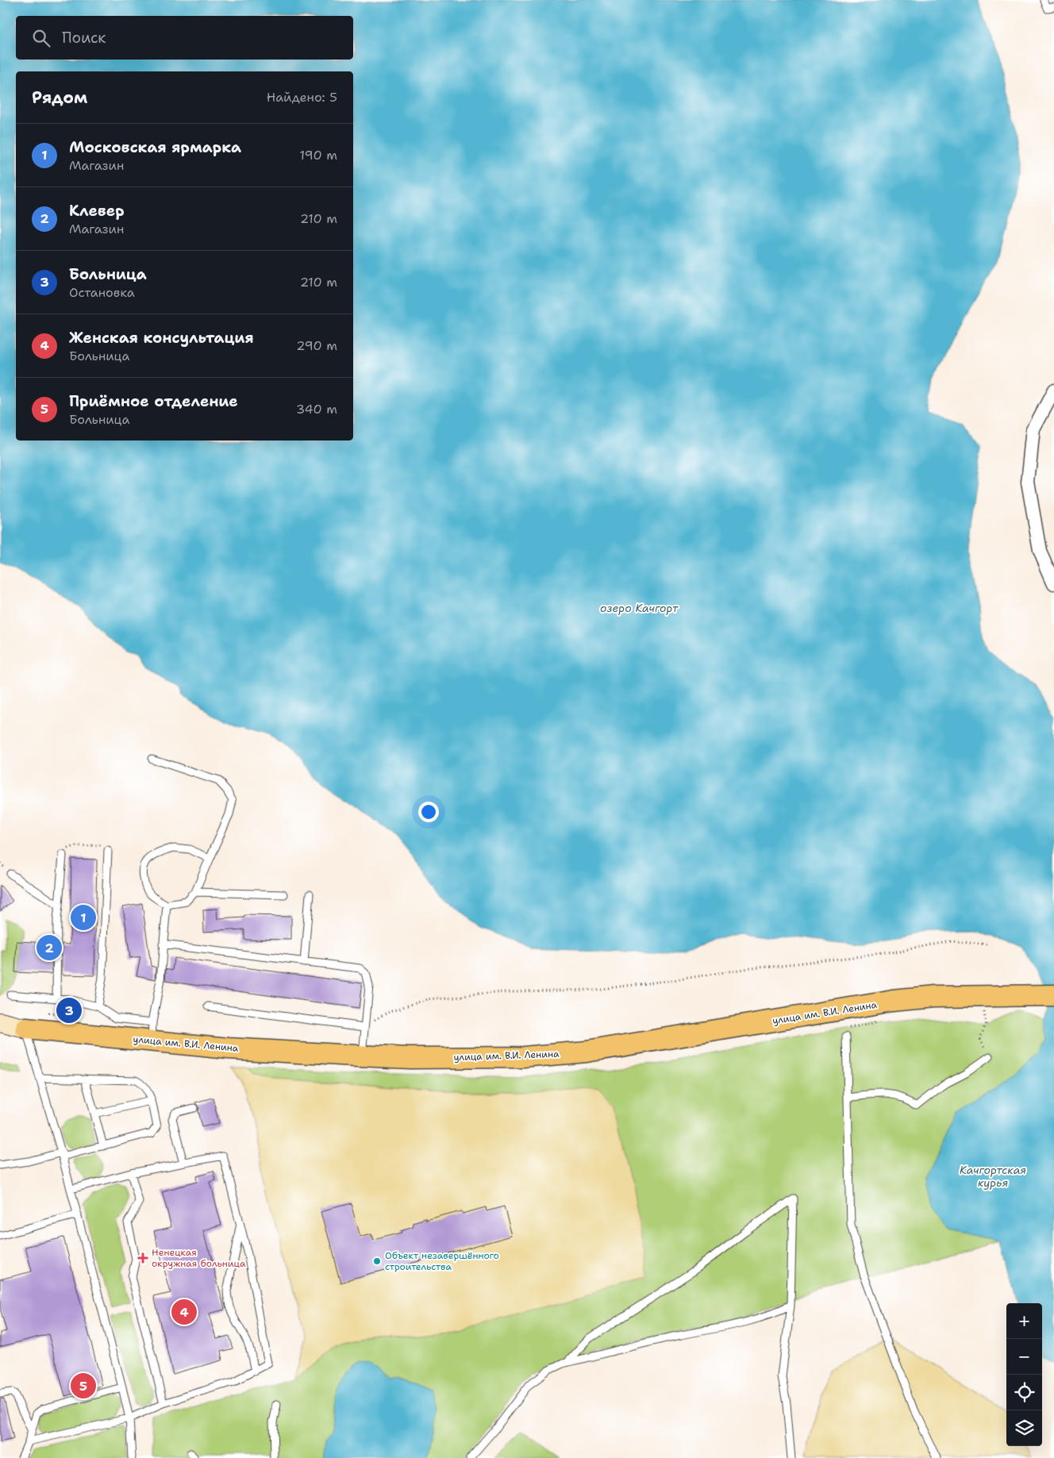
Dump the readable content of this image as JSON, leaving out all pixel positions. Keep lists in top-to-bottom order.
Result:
{
  "streets": {
    "main road": ["улица им. В.И. Ленина"]
  },
  "water": ["озеро Качгорт", "Качгортская курья"],
  "places": {
    "health": ["Ненецкая окружная больница"],
    "other": ["Объект незавершённого строительства"]
  },
  "page": {
    "search": "Поиск",
    "heading": ["Рядом", "Найдено: 5"],
    "list": [
      {
        "mark": "1",
        "name": "Московская ярмарка",
        "note": "Магазин",
        "value": "190 m"
      },
      {
        "mark": "2",
        "name": "Клевер",
        "note": "Магазин",
        "value": "210 m"
      },
      {
        "mark": "3",
        "name": "Больница",
        "note": "Остановка",
        "value": "210 m"
      },
      {
        "mark": "4",
        "name": "Женская консультация",
        "note": "Больница",
        "value": "290 m"
      },
      {
        "mark": "5",
        "name": "Приёмное отделение",
        "note": "Больница",
        "value": "340 m"
      }
    ],
    "pins": [
      "1",
      "2",
      "3",
      "4",
      "5"
    ],
    "map_buttons": ["+", "−"]
  }
}
